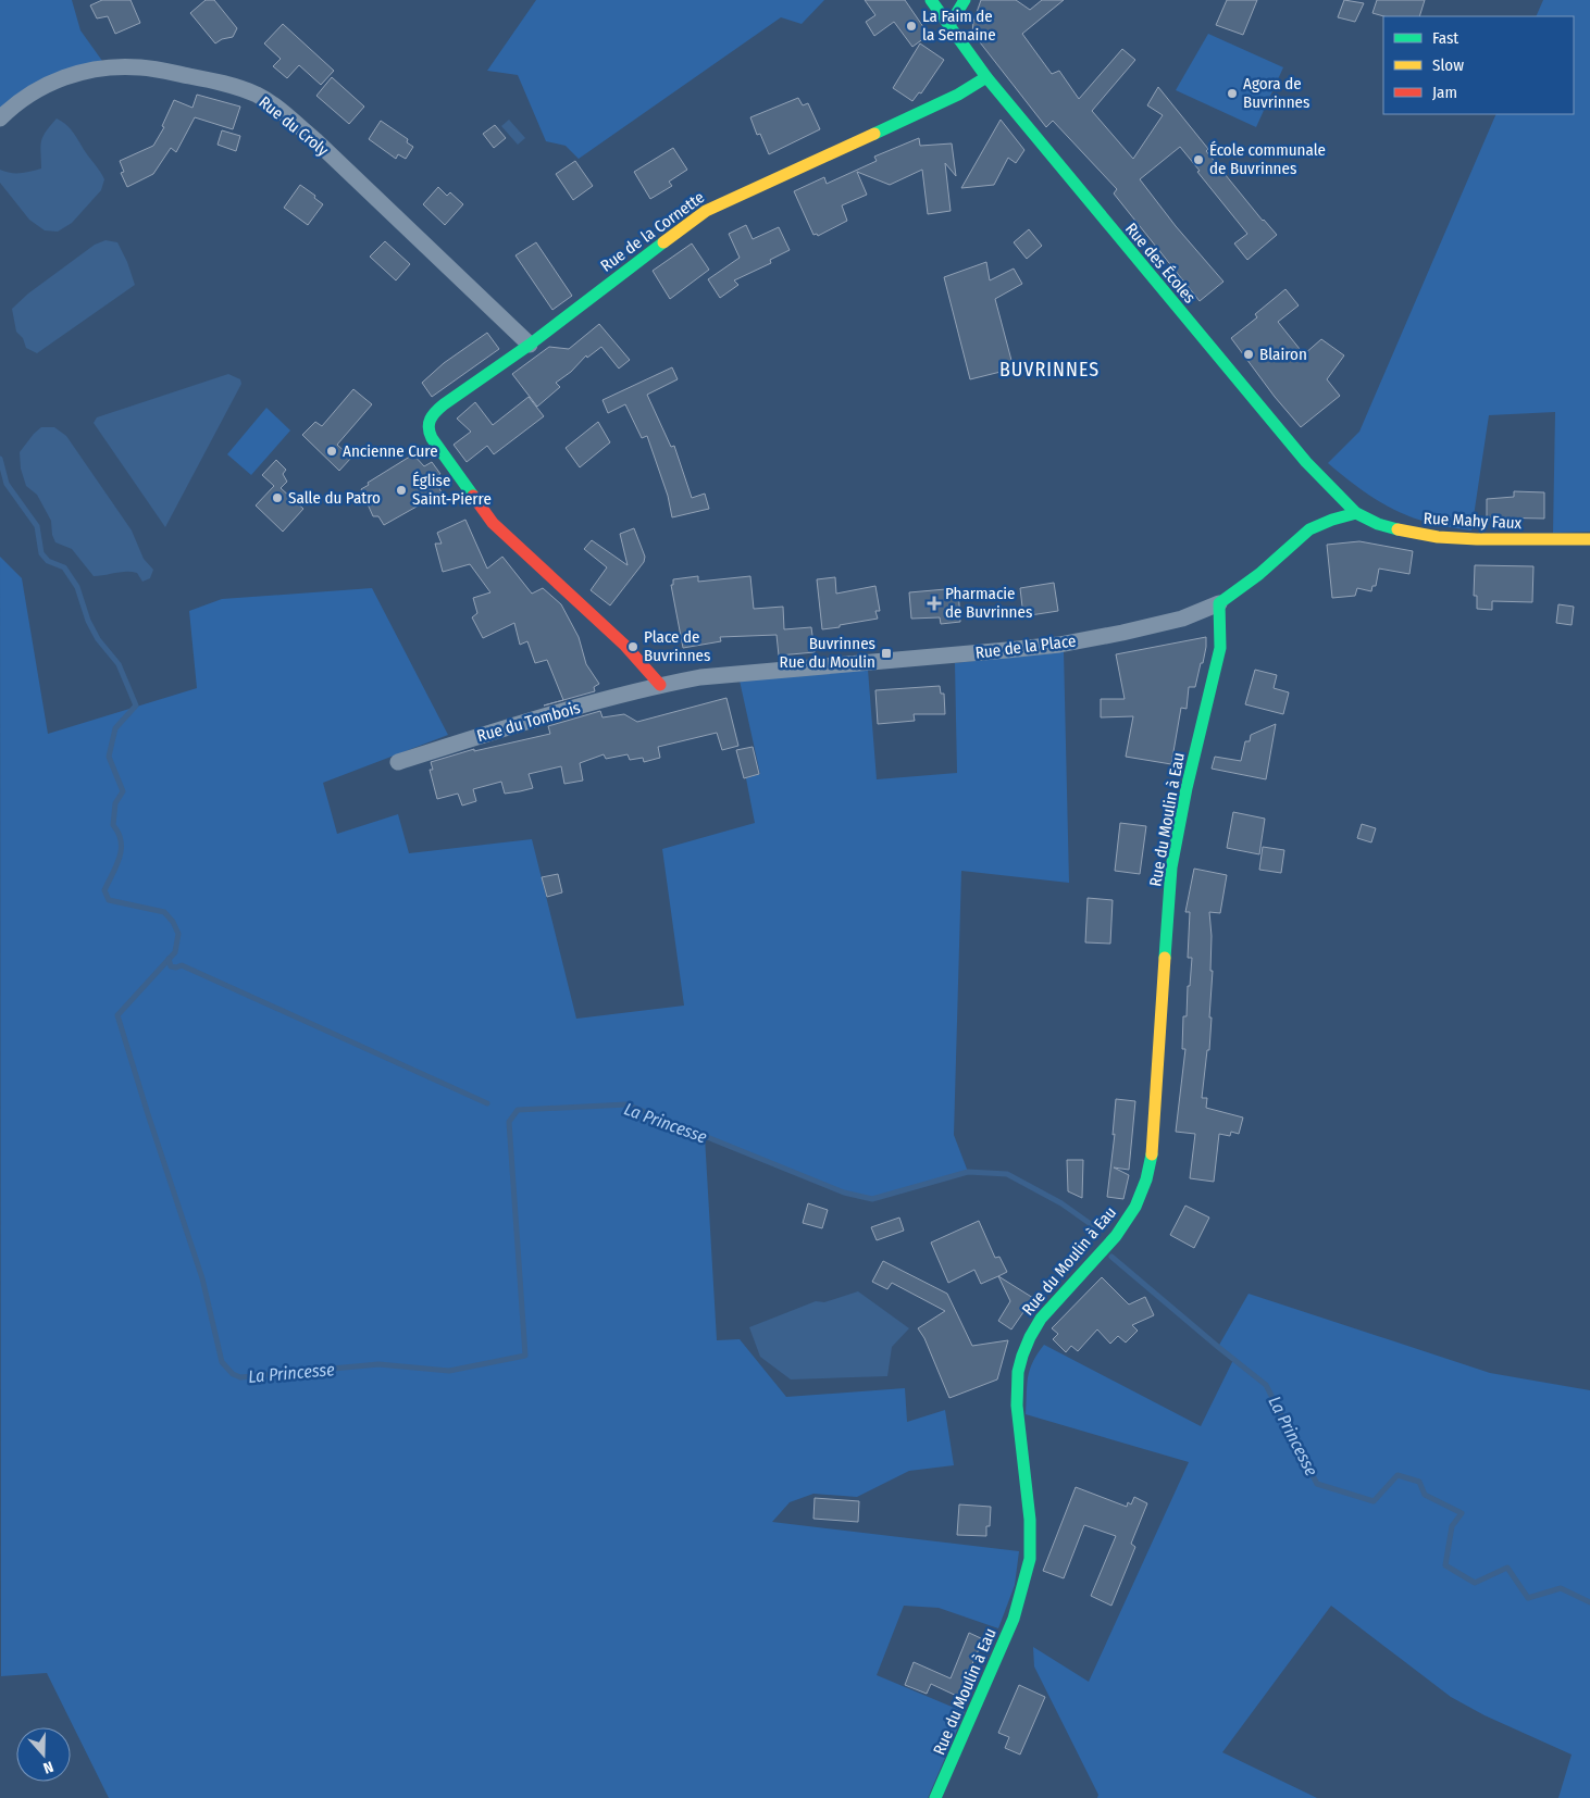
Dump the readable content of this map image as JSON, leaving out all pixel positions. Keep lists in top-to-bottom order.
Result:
{
  "streets": {
    "street": [
      "Rue du Croly",
      "Rue de la Cornette",
      "Rue des Écoles",
      "Rue Mahy Faux",
      "Rue de la Place",
      "Rue du Tombois",
      "Rue du Moulin à Eau"
    ]
  },
  "crossings": [
    ["Rue du Croly", "Rue de la Cornette"],
    ["Rue de la Cornette", "Rue des Écoles"],
    ["Rue de la Cornette", "Rue de la Place"],
    ["Rue de la Cornette", "Rue du Tombois"],
    ["Rue des Écoles", "Rue Mahy Faux"],
    ["Rue des Écoles", "Rue de la Place"],
    ["Rue Mahy Faux", "Rue de la Place"],
    ["Rue de la Place", "Rue du Tombois"],
    ["Rue de la Place", "Rue du Moulin à Eau"]
  ],
  "districts": ["BUVRINNES"],
  "water": ["La Princesse"],
  "places": {
    "other": [
      "La Faim de la Semaine",
      "Agora de Buvrinnes",
      "École communale de Buvrinnes",
      "Blairon",
      "Ancienne Cure",
      "Église Saint-Pierre",
      "Salle du Patro",
      "Place de Buvrinnes"
    ],
    "health": ["Pharmacie de Buvrinnes"],
    "transit": ["Buvrinnes Rue du Moulin"]
  },
  "legend": ["Fast", "Slow", "Jam"],
  "north": "bottom"
}
